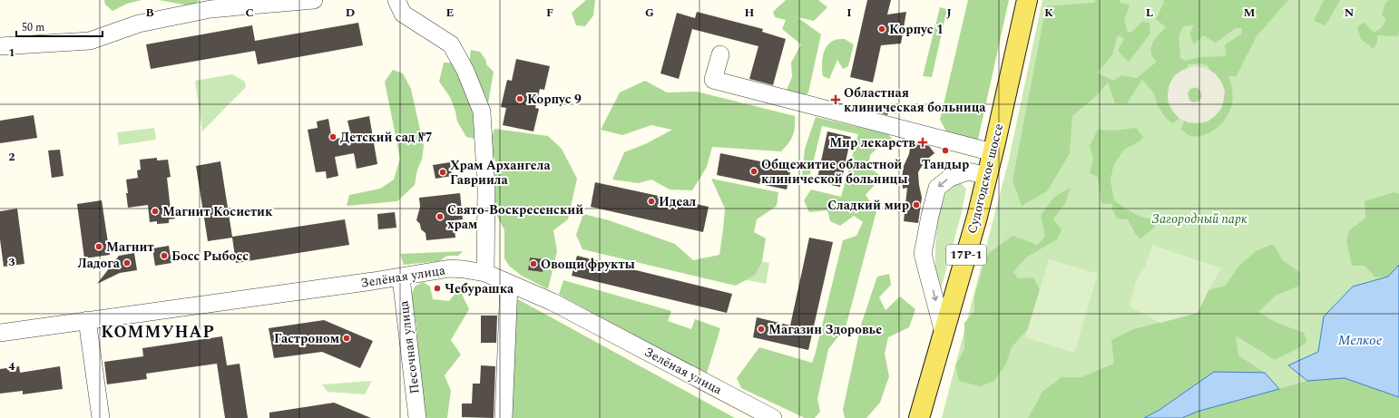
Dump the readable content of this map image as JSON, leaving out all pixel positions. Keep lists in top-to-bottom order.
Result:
{
  "streets": {
    "main road": ["Судогодское шоссе", "17Р-1"],
    "street": ["Зелёная улица", "Песочная улица"]
  },
  "crossings": [
    ["Зелёная улица", "Песочная улица"]
  ],
  "districts": ["КОММУНАР"],
  "water": ["Мелкое"],
  "parks": ["Загородный парк"],
  "places": {
    "other": [
      "Корпус 1",
      "Корпус 9",
      "Детский сад №7",
      "Тандыр",
      "Общежитие областной клинической больницы",
      "Храм Архангела Гавриила",
      "Идеал",
      "Сладкий мир",
      "Магнит Косиетик",
      "Свято-Воскресенский храм",
      "Магнит",
      "Босс Рыбосс",
      "Ладога",
      "Овощи фрукты",
      "Чебурашка",
      "Магазин Здоровье",
      "Гастроном"
    ],
    "health": ["Областная клиническая больница", "Мир лекарств"]
  },
  "scale_bar": "50 m",
  "grid": {
    "columns": [
      "B",
      "C",
      "D",
      "E",
      "F",
      "G",
      "H",
      "I",
      "J",
      "K",
      "L",
      "M",
      "N"
    ],
    "rows": [
      "1",
      "2",
      "3",
      "4"
    ]
  }
}
